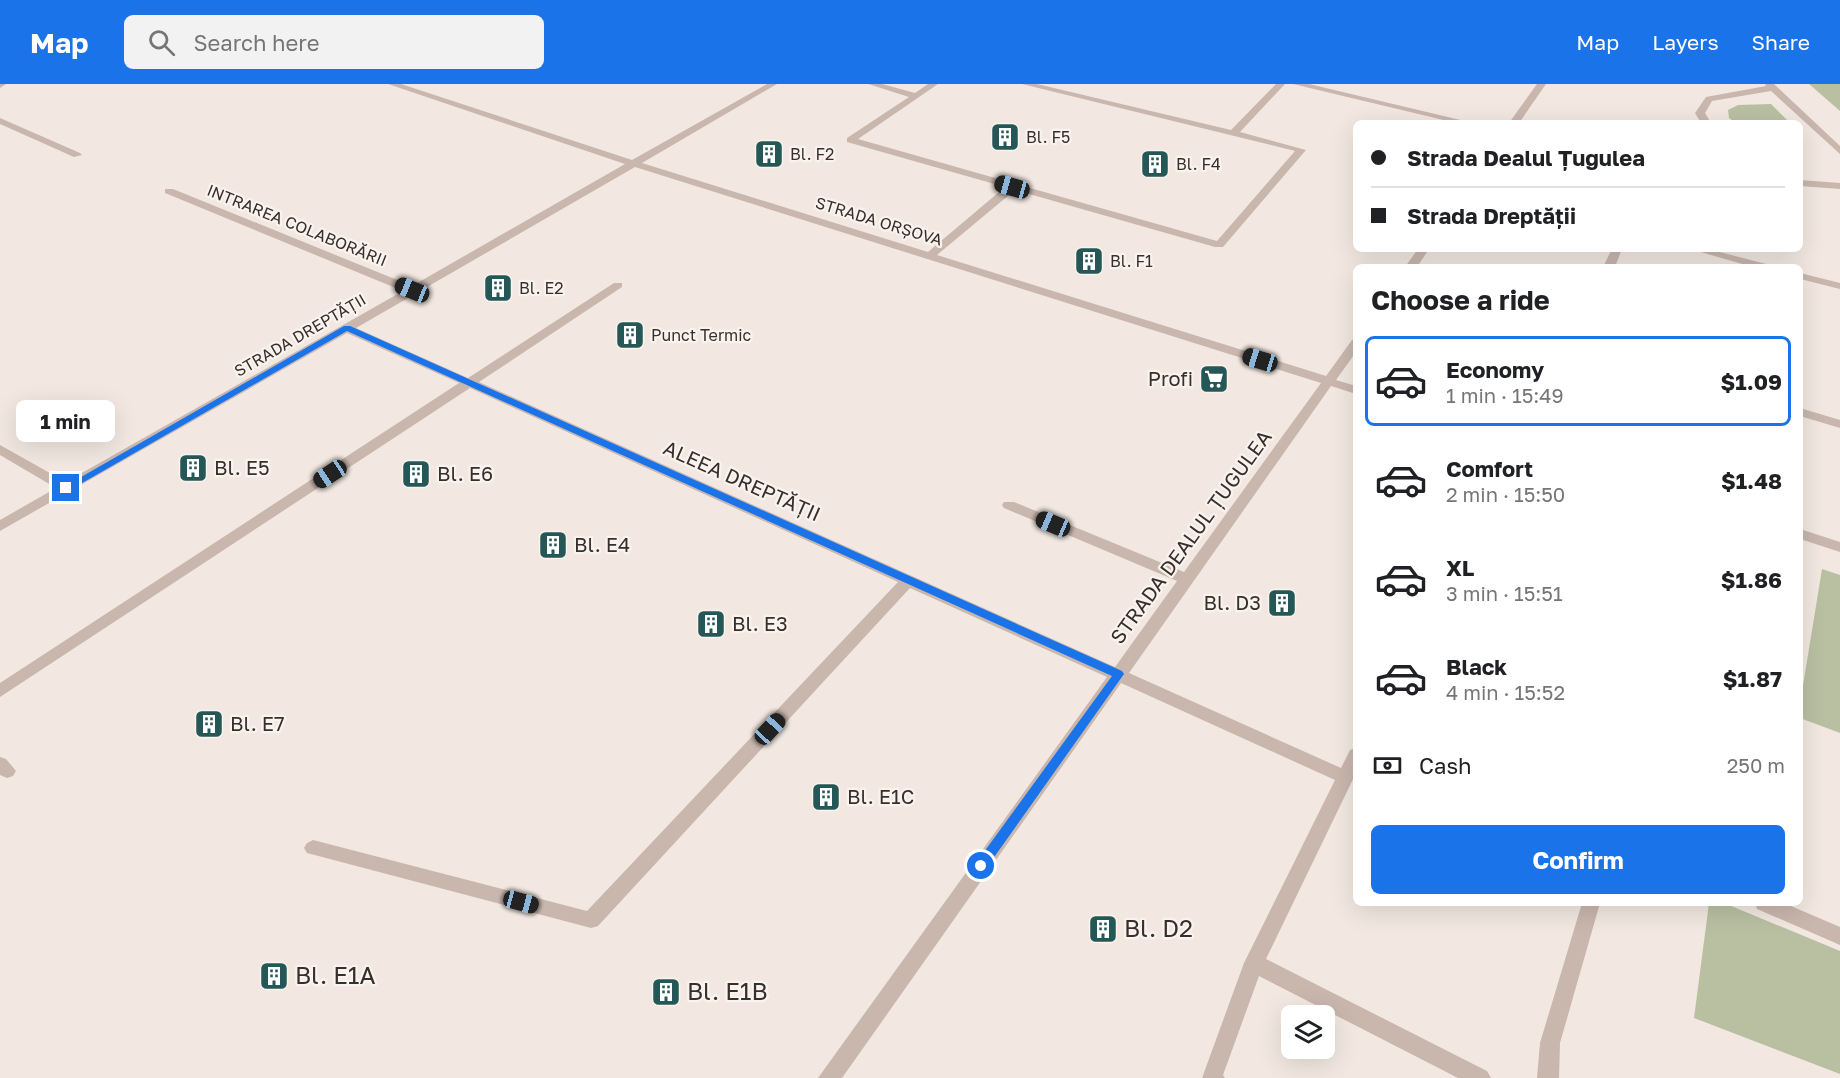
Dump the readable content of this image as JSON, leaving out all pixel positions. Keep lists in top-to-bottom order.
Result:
{
  "streets": {
    "street": [
      "STRADA ORȘOVA",
      "INTRAREA COLABORĂRII",
      "STRADA DREPTĂȚII",
      "ALEEA DREPTĂȚII",
      "STRADA DEALUL ȚUGULEA"
    ]
  },
  "crossings": [
    ["STRADA ORȘOVA", "STRADA DREPTĂȚII"],
    ["STRADA ORȘOVA", "STRADA DEALUL ȚUGULEA"],
    ["INTRAREA COLABORĂRII", "STRADA DREPTĂȚII"],
    ["STRADA DREPTĂȚII", "ALEEA DREPTĂȚII"],
    ["ALEEA DREPTĂȚII", "STRADA DEALUL ȚUGULEA"]
  ],
  "places": {
    "building": [
      "Bl. F5",
      "Bl. F2",
      "Bl. F4",
      "Bl. F1",
      "Bl. E2",
      "Punct Termic",
      "Bl. E5",
      "Bl. E6",
      "Bl. E4",
      "Bl. D3",
      "Bl. E3",
      "Bl. E7",
      "Bl. E1C",
      "Bl. D2",
      "Bl. E1A",
      "Bl. E1B"
    ],
    "supermarket": ["Profi"]
  },
  "page": {
    "header": "Map",
    "search": "Search here",
    "nav": ["Map", "Layers", "Share"],
    "banner": ["Strada Dealul Țugulea", "Strada Dreptății"],
    "heading": "Choose a ride",
    "list": [
      {
        "name": "Economy",
        "note": "1 min · 15:49",
        "value": "$1.09"
      },
      {
        "name": "Comfort",
        "note": "2 min · 15:50",
        "value": "$1.48"
      },
      {
        "name": "XL",
        "note": "3 min · 15:51",
        "value": "$1.86"
      },
      {
        "name": "Black",
        "note": "4 min · 15:52",
        "value": "$1.87"
      }
    ],
    "bubble": "1 min",
    "pay": ["Cash", "250 m"],
    "buttons": "Confirm"
  }
}
